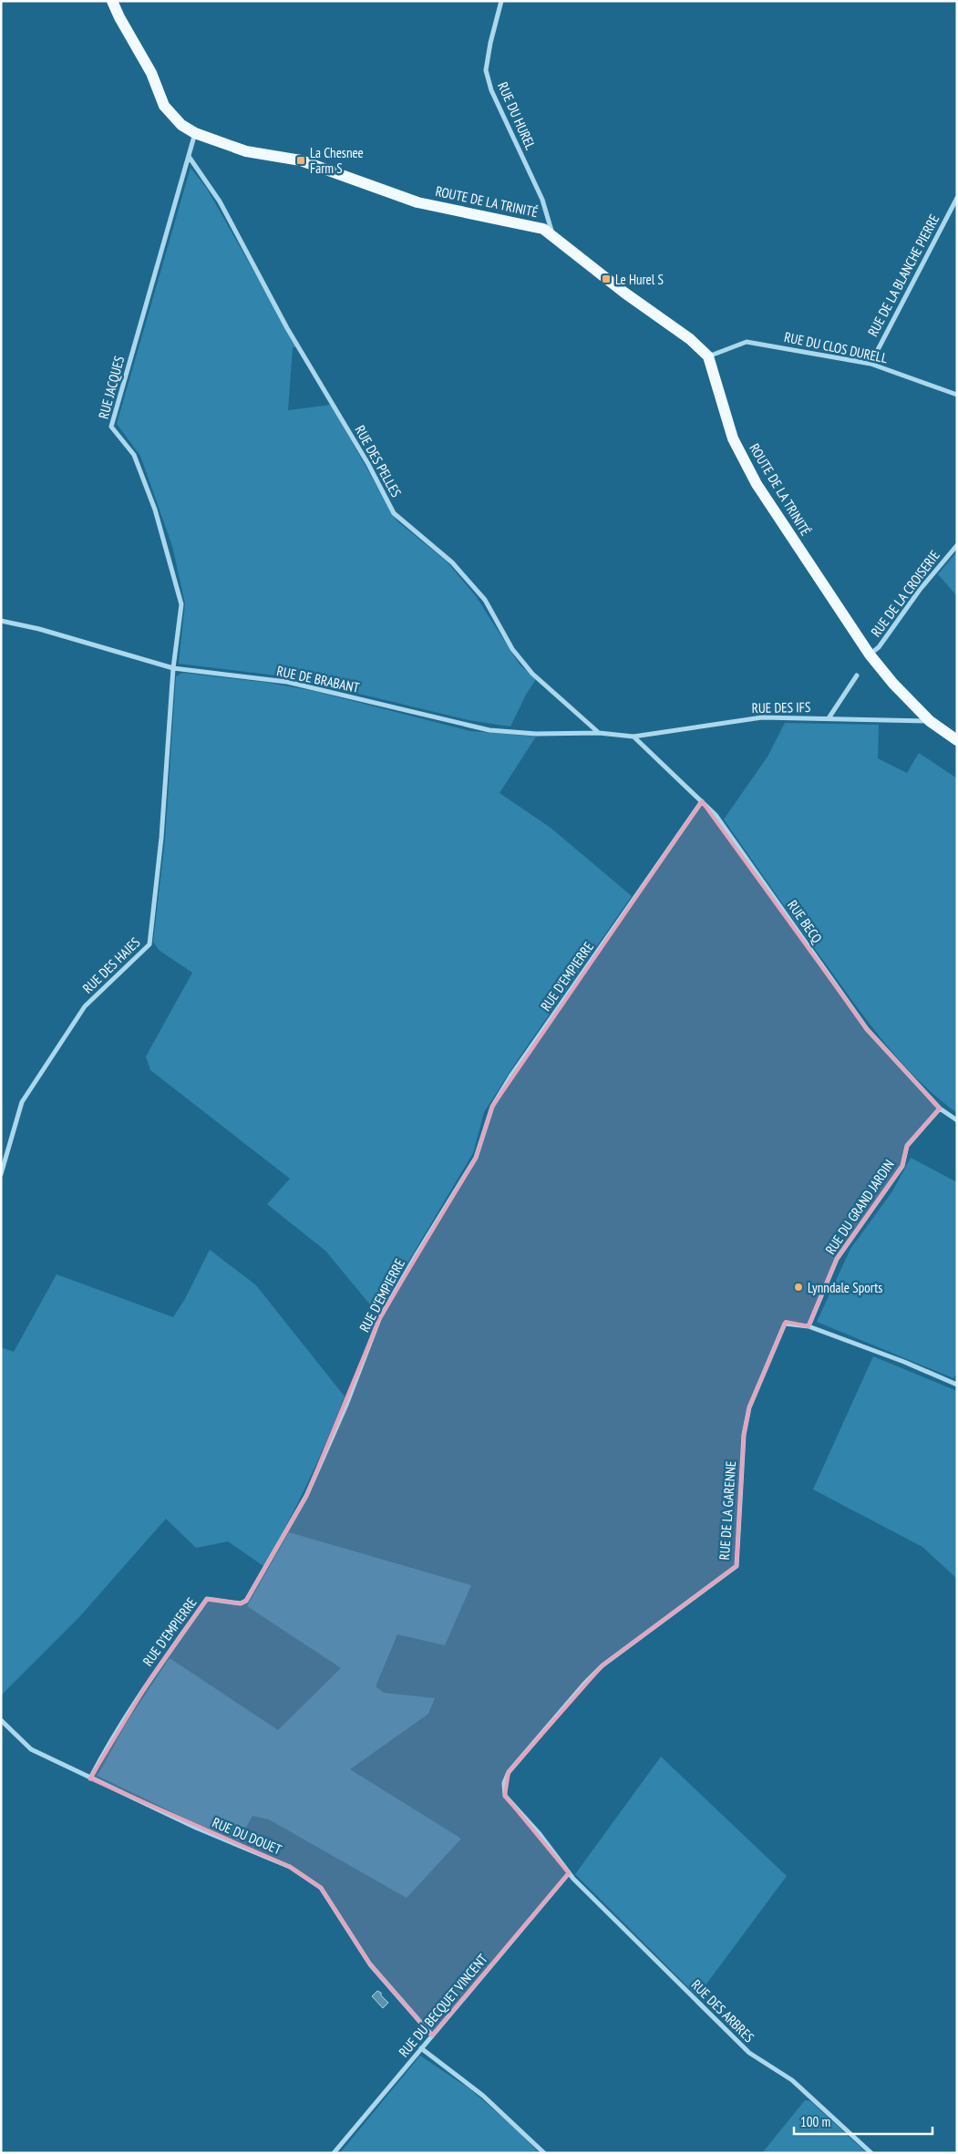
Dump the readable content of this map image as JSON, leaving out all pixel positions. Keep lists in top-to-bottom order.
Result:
{
  "streets": {
    "main road": ["ROUTE DE LA TRINITÉ"],
    "street": [
      "RUE DU HUREL",
      "RUE DE LA BLANCHE PIERRE",
      "RUE DU CLOS DURELL",
      "RUE JACQUES",
      "RUE DES PELLES",
      "RUE DE LA CROISERIE",
      "RUE DE BRABANT",
      "RUE DES IFS",
      "RUE BECQ",
      "RUE DES HAIES",
      "RUE D'EMPIERRE",
      "RUE DU GRAND JARDIN",
      "RUE DE LA GARENNE",
      "RUE DU DOUET",
      "RUE DU BECQUET VINCENT",
      "RUE DES ARBRES"
    ]
  },
  "crossings": [
    ["RUE DU HUREL", "ROUTE DE LA TRINITÉ"],
    ["ROUTE DE LA TRINITÉ", "RUE DU CLOS DURELL"],
    ["ROUTE DE LA TRINITÉ", "RUE JACQUES"],
    ["ROUTE DE LA TRINITÉ", "RUE DE LA CROISERIE"],
    ["ROUTE DE LA TRINITÉ", "RUE DES IFS"],
    ["RUE DE LA BLANCHE PIERRE", "RUE DU CLOS DURELL"],
    ["RUE JACQUES", "RUE DES PELLES"],
    ["RUE JACQUES", "RUE DE BRABANT"],
    ["RUE JACQUES", "RUE DES HAIES"],
    ["RUE DES PELLES", "RUE DE BRABANT"],
    ["RUE DE BRABANT", "RUE DES IFS"],
    ["RUE DE BRABANT", "RUE BECQ"],
    ["RUE DE BRABANT", "RUE DES HAIES"],
    ["RUE DES IFS", "RUE BECQ"],
    ["RUE BECQ", "RUE D'EMPIERRE"],
    ["RUE BECQ", "RUE DU GRAND JARDIN"],
    ["RUE D'EMPIERRE", "RUE DU DOUET"],
    ["RUE DU GRAND JARDIN", "RUE DE LA GARENNE"],
    ["RUE DE LA GARENNE", "RUE DU BECQUET VINCENT"],
    ["RUE DE LA GARENNE", "RUE DES ARBRES"],
    ["RUE DU DOUET", "RUE DU BECQUET VINCENT"],
    ["RUE DU BECQUET VINCENT", "RUE DES ARBRES"]
  ],
  "places": {
    "transit": ["La Chesnee Farm S", "Le Hurel S"],
    "other": ["Lynndale Sports"]
  },
  "scale_bar": "100 m"
}
